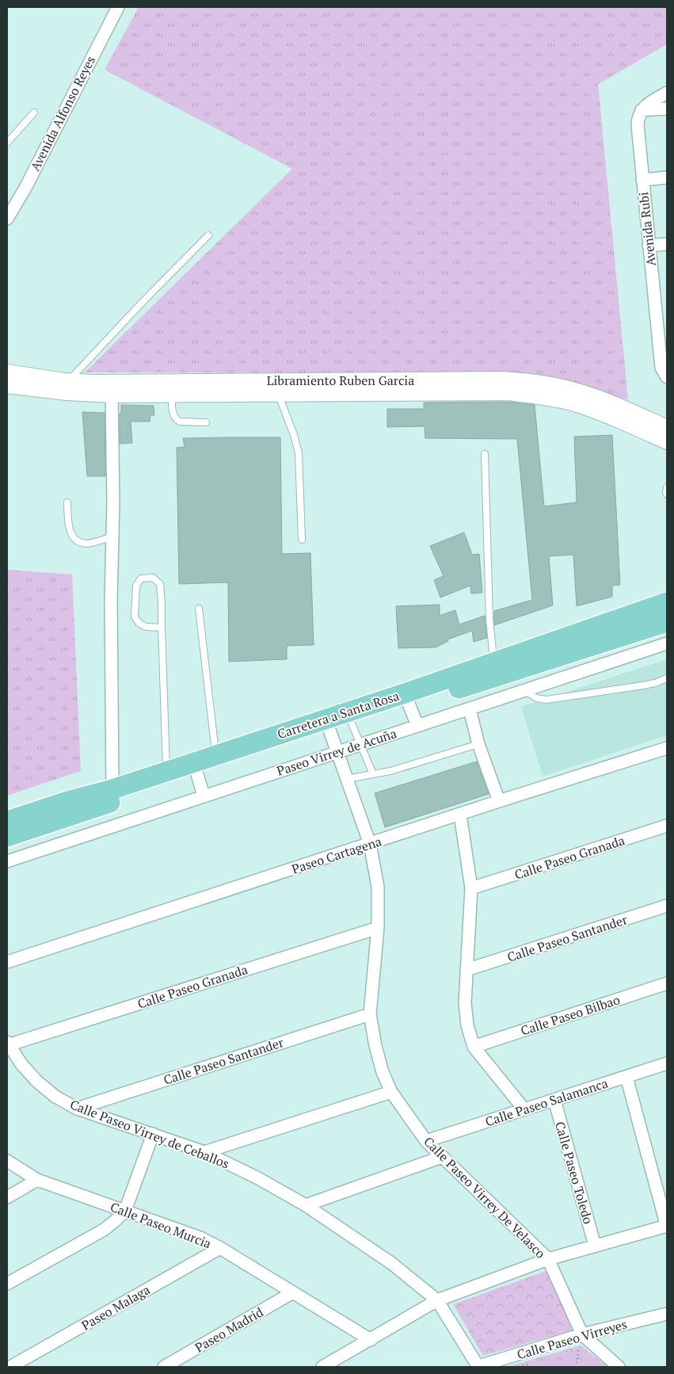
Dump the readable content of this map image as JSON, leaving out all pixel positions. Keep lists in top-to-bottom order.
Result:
{
  "streets": {
    "main road": ["Carretera a Santa Rosa"],
    "street": [
      "Avenida Alfonso Reyes",
      "Avenida Rubi",
      "Libramiento Ruben Garcia",
      "Paseo Virrey de Acuña",
      "Paseo Cartagena",
      "Calle Paseo Granada",
      "Calle Paseo Santander",
      "Calle Paseo Bilbao",
      "Calle Paseo Salamanca",
      "Calle Paseo Virrey de Ceballos",
      "Calle Paseo Toledo",
      "Calle Paseo Virrey De Velasco",
      "Calle Paseo Murcia",
      "Paseo Malaga",
      "Paseo Madrid",
      "Calle Paseo Virreyes"
    ]
  },
  "crossings": [
    ["Carretera a Santa Rosa", "Calle Paseo Virrey De Velasco"],
    ["Paseo Virrey de Acuña", "Calle Paseo Virrey De Velasco"],
    ["Paseo Cartagena", "Calle Paseo Virrey De Velasco"],
    ["Calle Paseo Granada", "Calle Paseo Virrey de Ceballos"],
    ["Calle Paseo Granada", "Calle Paseo Virrey De Velasco"],
    ["Calle Paseo Santander", "Calle Paseo Virrey de Ceballos"],
    ["Calle Paseo Santander", "Calle Paseo Virrey De Velasco"],
    ["Calle Paseo Salamanca", "Calle Paseo Toledo"],
    ["Calle Paseo Salamanca", "Calle Paseo Virrey De Velasco"],
    ["Calle Paseo Virrey de Ceballos", "Calle Paseo Virreyes"],
    ["Calle Paseo Virrey De Velasco", "Calle Paseo Virreyes"],
    ["Calle Paseo Murcia", "Paseo Malaga"],
    ["Calle Paseo Murcia", "Paseo Madrid"]
  ]
}
